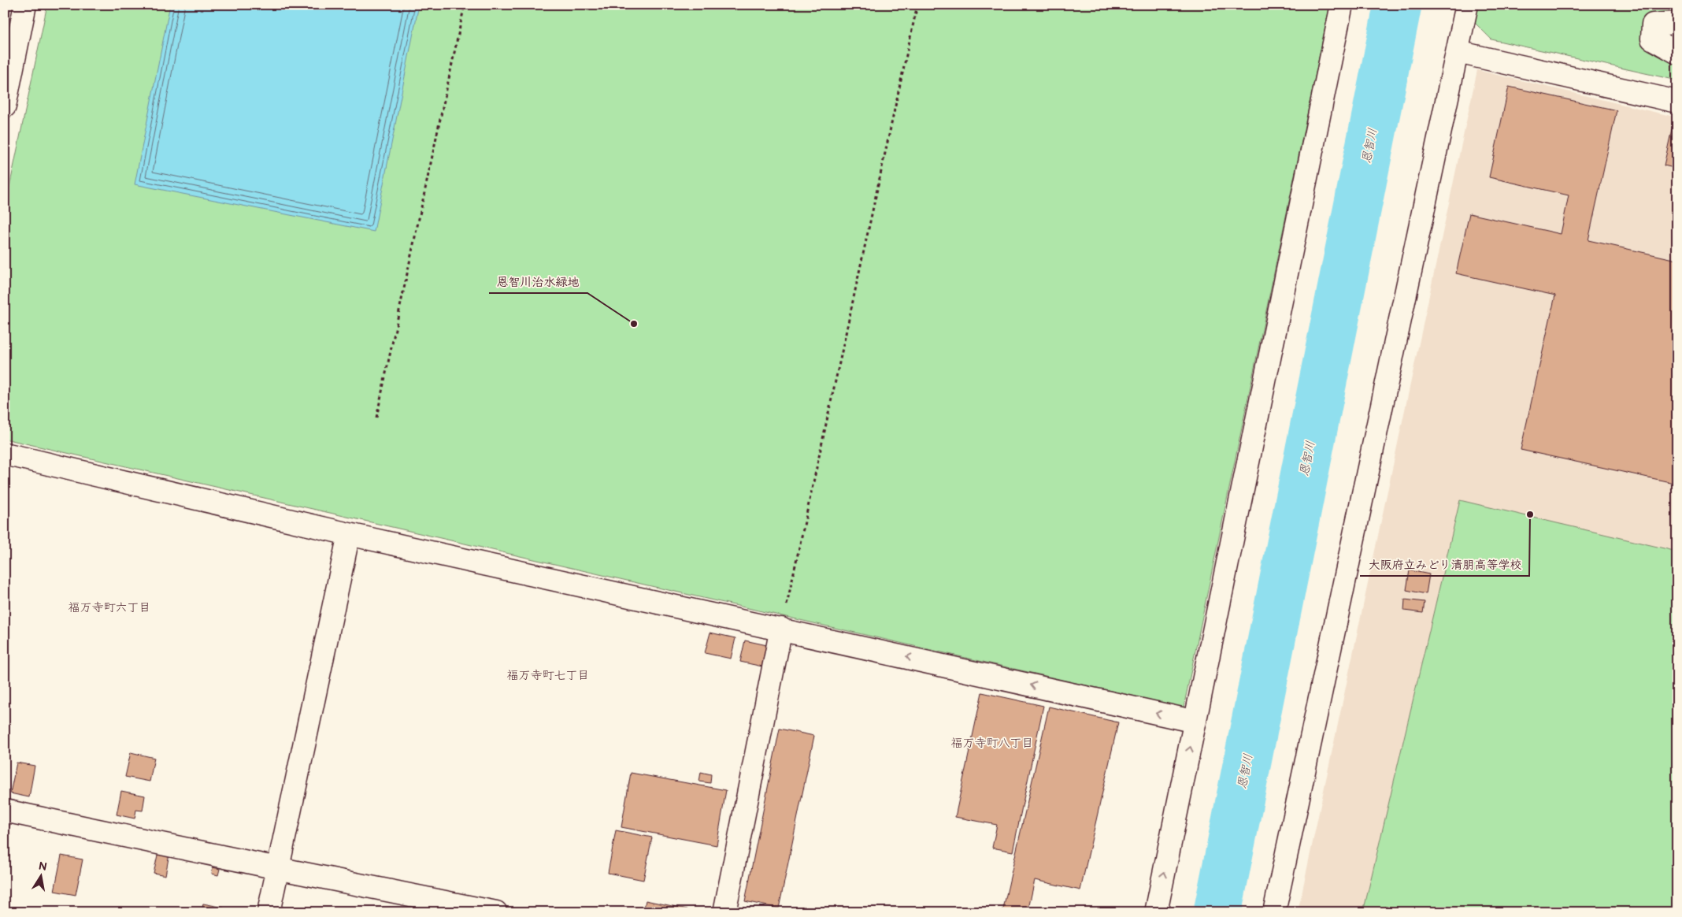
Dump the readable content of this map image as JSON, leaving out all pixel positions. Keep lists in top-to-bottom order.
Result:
{
  "districts": ["福万寺町六丁目", "福万寺町七丁目", "福万寺町八丁目"],
  "water": ["恩智川"],
  "places": ["恩智川治水緑地", "大阪府立みどり清朋高等学校"],
  "north": "top"
}
